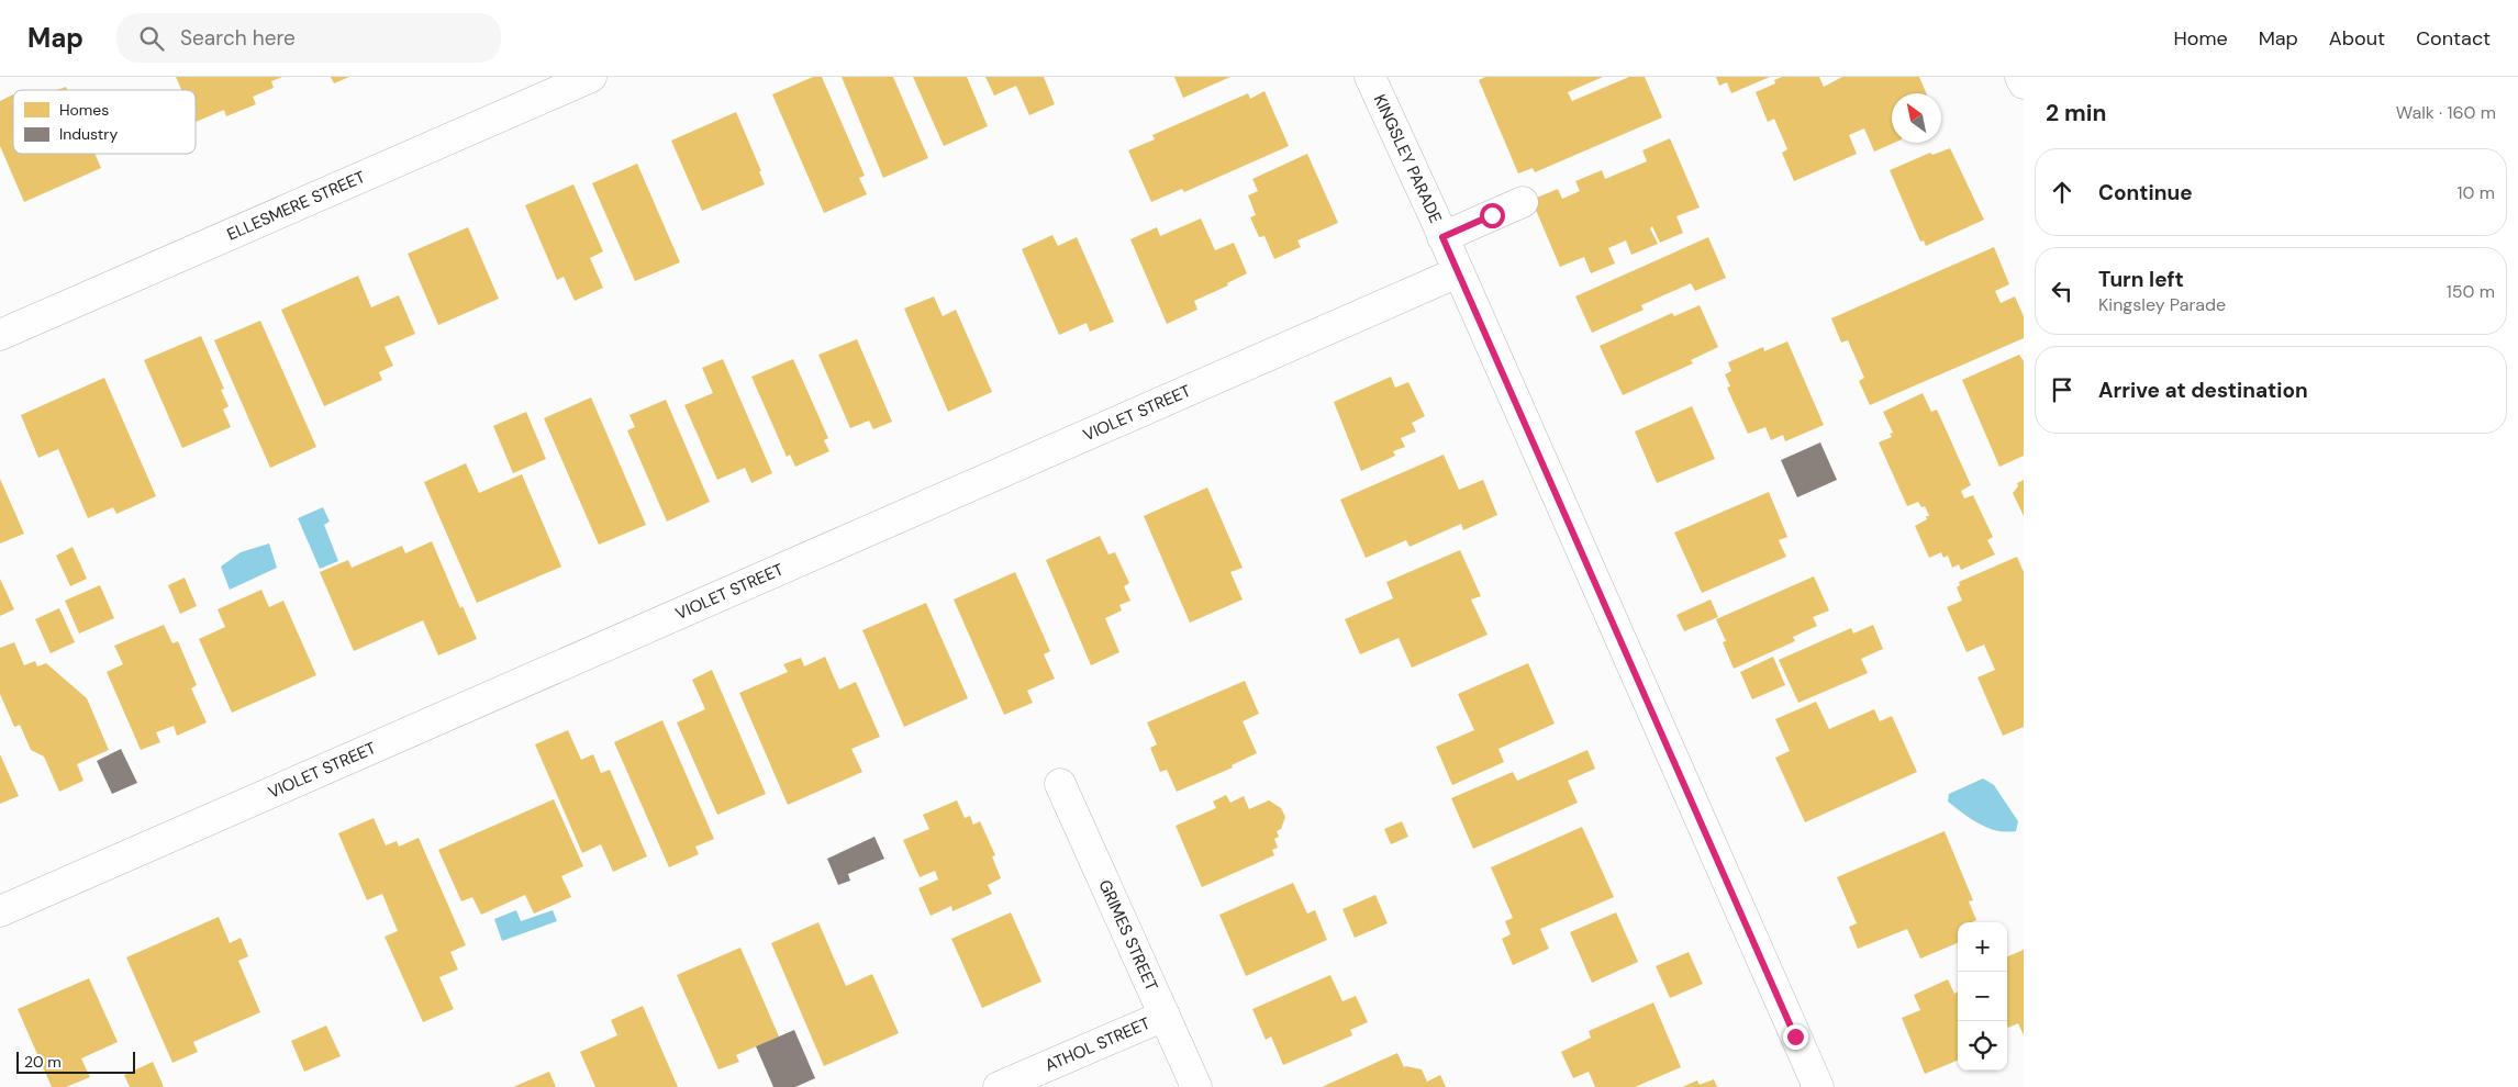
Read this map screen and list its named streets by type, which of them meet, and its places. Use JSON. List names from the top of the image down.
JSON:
{
  "streets": {
    "street": [
      "KINGSLEY PARADE",
      "ELLESMERE STREET",
      "VIOLET STREET",
      "GRIMES STREET",
      "ATHOL STREET"
    ]
  },
  "crossings": [
    ["KINGSLEY PARADE", "VIOLET STREET"],
    ["GRIMES STREET", "ATHOL STREET"]
  ],
  "legend": ["Homes", "Industry"],
  "scale_bar": "20 m",
  "north": "top left",
  "page": {
    "header": "Map",
    "search": "Search here",
    "nav": [
      "Home",
      "Map",
      "About",
      "Contact"
    ],
    "heading": ["2 min", "Walk · 160 m"],
    "list": [
      ["Continue", "10 m"],
      ["Turn left", "Kingsley Parade", "150 m"],
      "Arrive at destination"
    ],
    "map_buttons": ["+", "−"],
    "scale": "20 m"
  }
}
